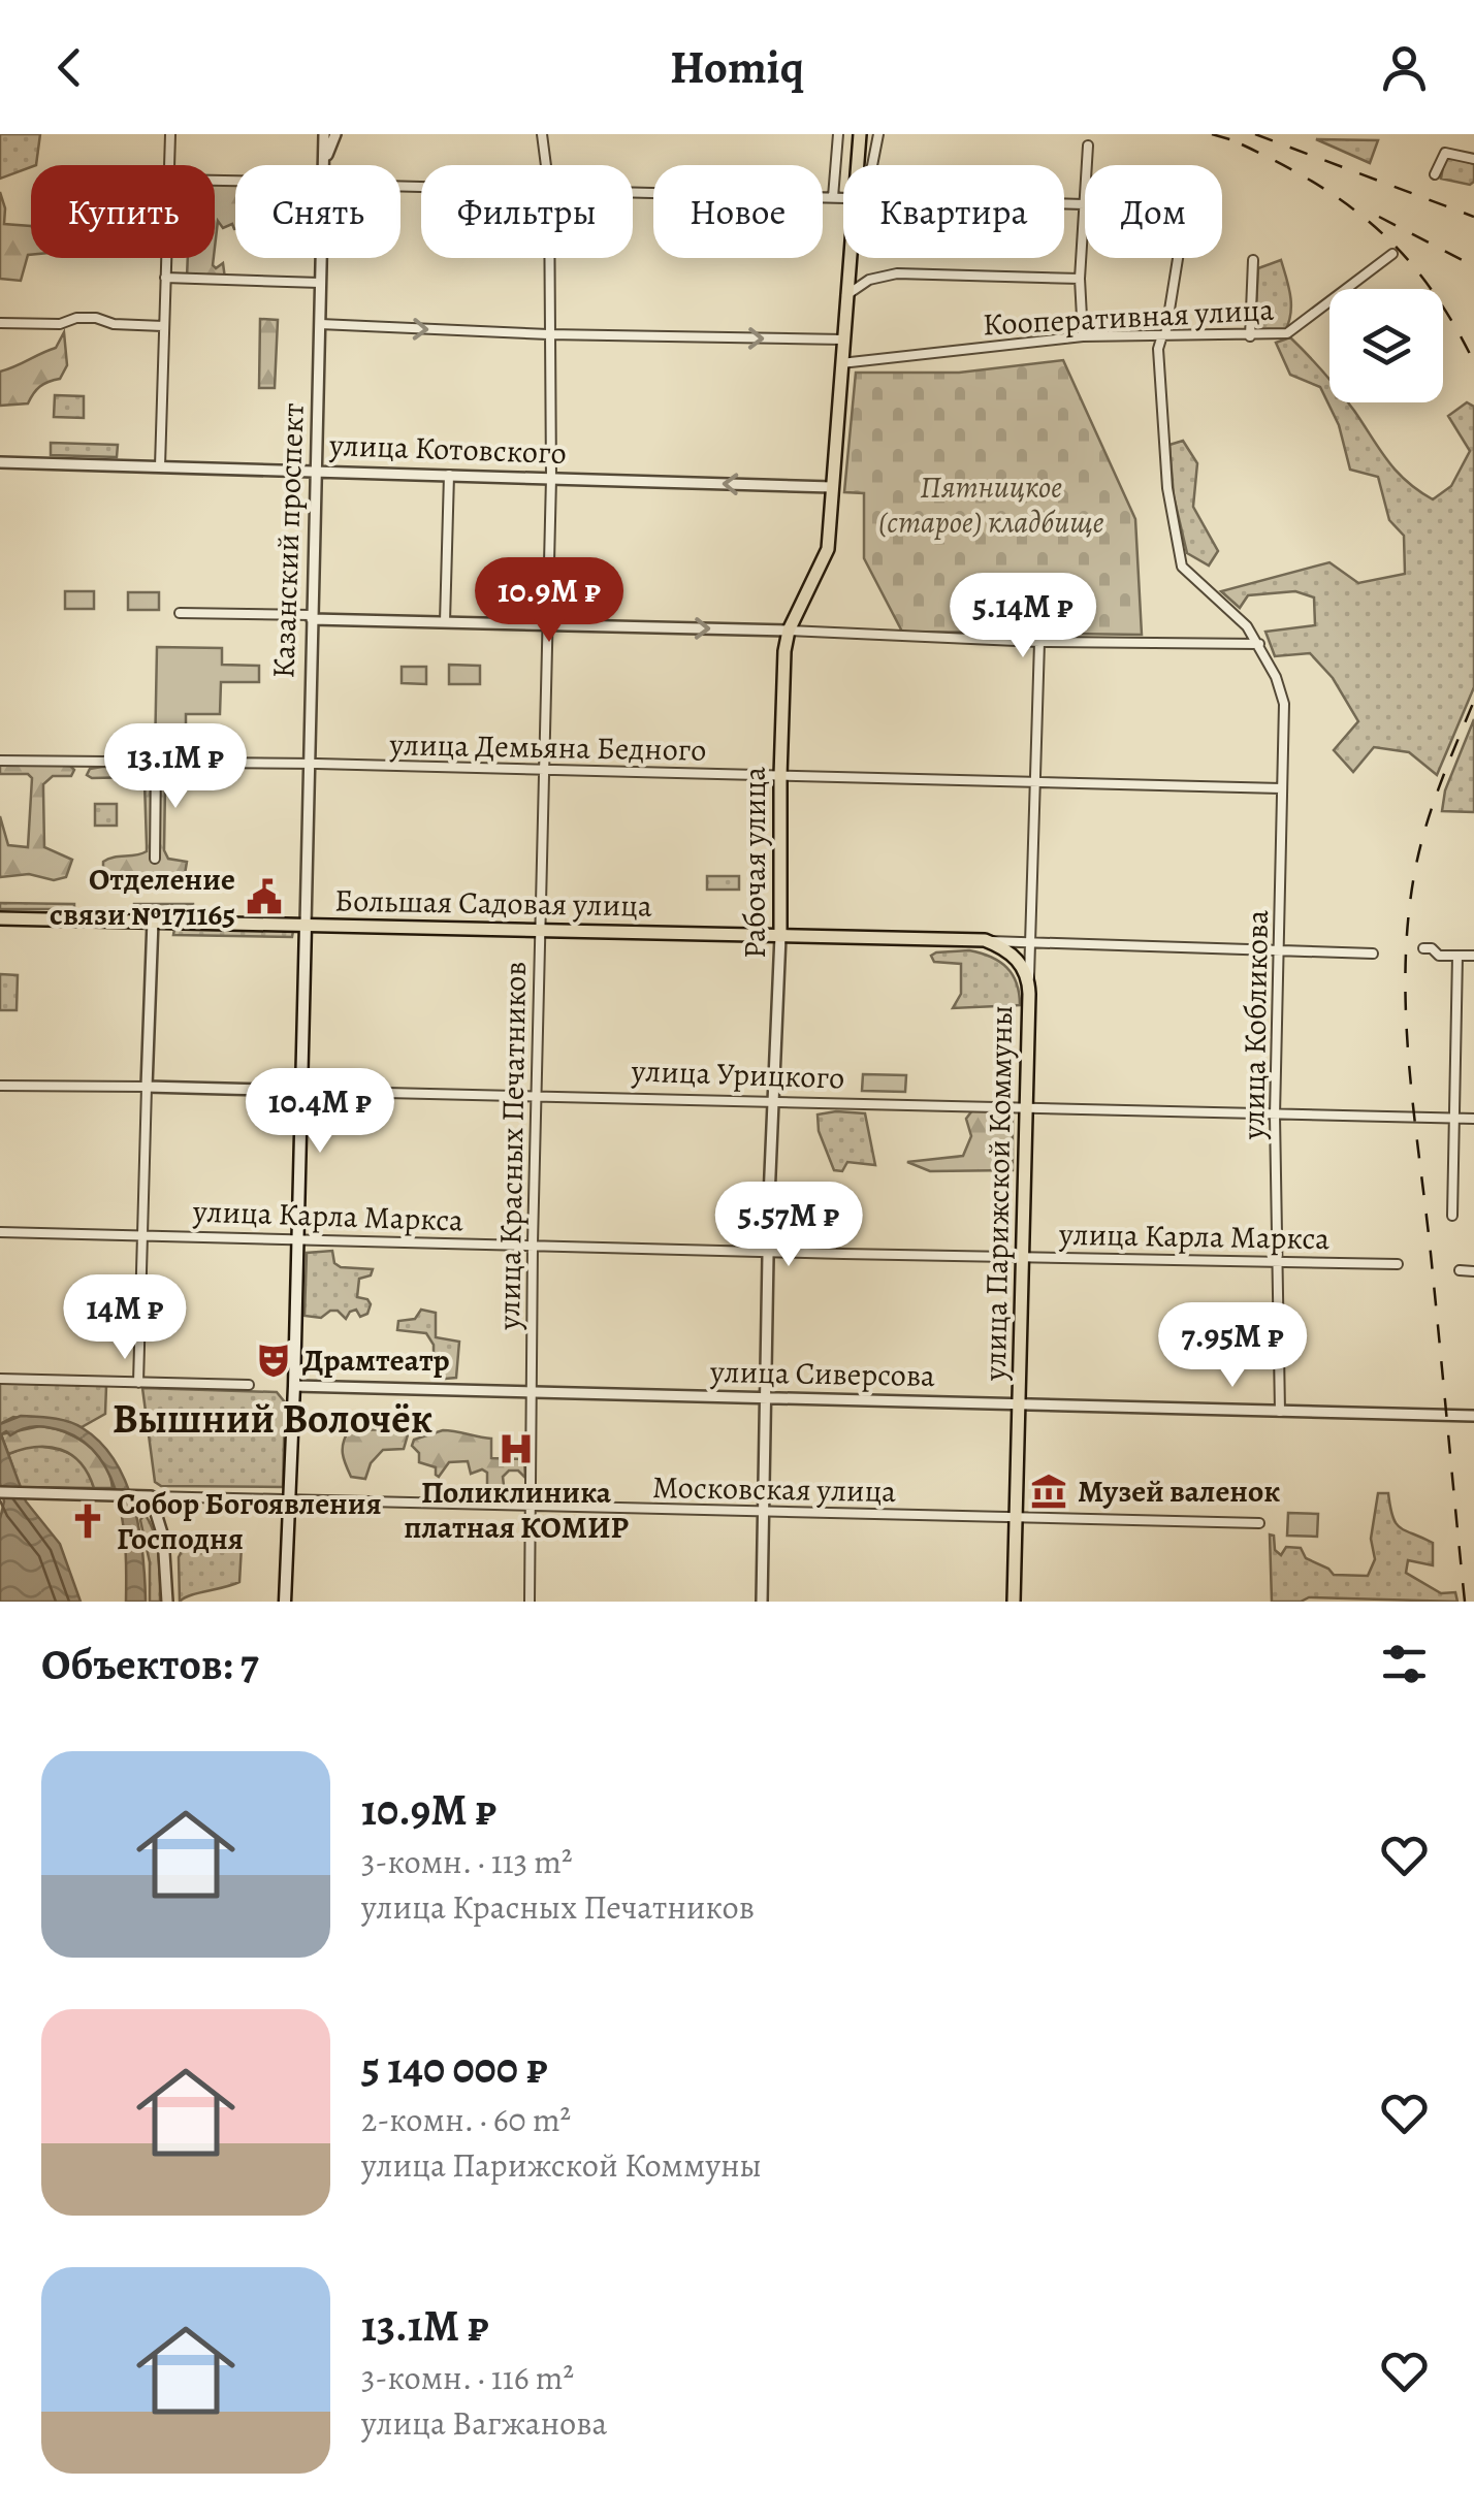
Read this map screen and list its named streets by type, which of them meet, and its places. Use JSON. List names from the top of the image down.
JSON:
{
  "streets": {
    "main road": [
      "Казанский проспект",
      "Рабочая улица",
      "Большая Садовая улица",
      "улица Парижской Коммуны"
    ],
    "street": [
      "Кооперативная улица",
      "улица Котовского",
      "улица Демьяна Бедного",
      "улица Кобликова",
      "улица Урицкого",
      "улица Красных Печатников",
      "улица Карла Маркса",
      "улица Сиверсова",
      "Московская улица"
    ]
  },
  "crossings": [
    ["Кооперативная улица", "Рабочая улица"],
    ["Кооперативная улица", "улица Кобликова"],
    ["улица Котовского", "Казанский проспект"],
    ["улица Котовского", "Рабочая улица"],
    ["улица Котовского", "улица Красных Печатников"],
    ["Казанский проспект", "улица Демьяна Бедного"],
    ["Казанский проспект", "Большая Садовая улица"],
    ["Казанский проспект", "улица Урицкого"],
    ["Казанский проспект", "улица Карла Маркса"],
    ["Казанский проспект", "улица Сиверсова"],
    ["Казанский проспект", "Московская улица"],
    ["улица Демьяна Бедного", "Рабочая улица"],
    ["улица Демьяна Бедного", "улица Кобликова"],
    ["улица Демьяна Бедного", "улица Красных Печатников"],
    ["улица Демьяна Бедного", "улица Парижской Коммуны"],
    ["Рабочая улица", "Большая Садовая улица"],
    ["Рабочая улица", "улица Урицкого"],
    ["Рабочая улица", "улица Карла Маркса"],
    ["Рабочая улица", "улица Сиверсова"],
    ["Рабочая улица", "Московская улица"],
    ["Большая Садовая улица", "улица Кобликова"],
    ["Большая Садовая улица", "улица Красных Печатников"],
    ["Большая Садовая улица", "улица Парижской Коммуны"],
    ["улица Кобликова", "улица Урицкого"],
    ["улица Кобликова", "улица Карла Маркса"],
    ["улица Кобликова", "улица Сиверсова"],
    ["улица Урицкого", "улица Красных Печатников"],
    ["улица Урицкого", "улица Парижской Коммуны"],
    ["улица Красных Печатников", "улица Карла Маркса"],
    ["улица Красных Печатников", "улица Сиверсова"],
    ["улица Красных Печатников", "Московская улица"],
    ["улица Парижской Коммуны", "улица Карла Маркса"],
    ["улица Парижской Коммуны", "улица Сиверсова"],
    ["улица Парижской Коммуны", "Московская улица"]
  ],
  "districts": ["Вышний Волочёк"],
  "parks": ["Пятницкое (старое) кладбище"],
  "places": {
    "public building": ["Отделение связи №171165"],
    "theatre": ["Драмтеатр"],
    "hospital": ["Поликлиника платная КОМИР"],
    "museum": ["Музей валенок"],
    "church": ["Собор Богоявления Господня"]
  },
  "page": {
    "header": "Homiq",
    "chip": [
      "Купить",
      "Снять",
      "Фильтры",
      "Новое",
      "Квартира",
      "Дом"
    ],
    "price": [
      "10.9M ₽",
      "5.14M ₽",
      "13.1M ₽",
      "10.4M ₽",
      "5.57M ₽",
      "14M ₽",
      "7.95M ₽"
    ],
    "heading": "Объектов: 7",
    "list": [
      {
        "name": "10.9M ₽",
        "note": "3-комн. · 113 m² · улица Красных Печатников"
      },
      {
        "name": "5 140 000 ₽",
        "note": "2-комн. · 60 m² · улица Парижской Коммуны"
      },
      {
        "name": "13.1M ₽",
        "note": "3-комн. · 116 m² · улица Вагжанова"
      }
    ]
  }
}
